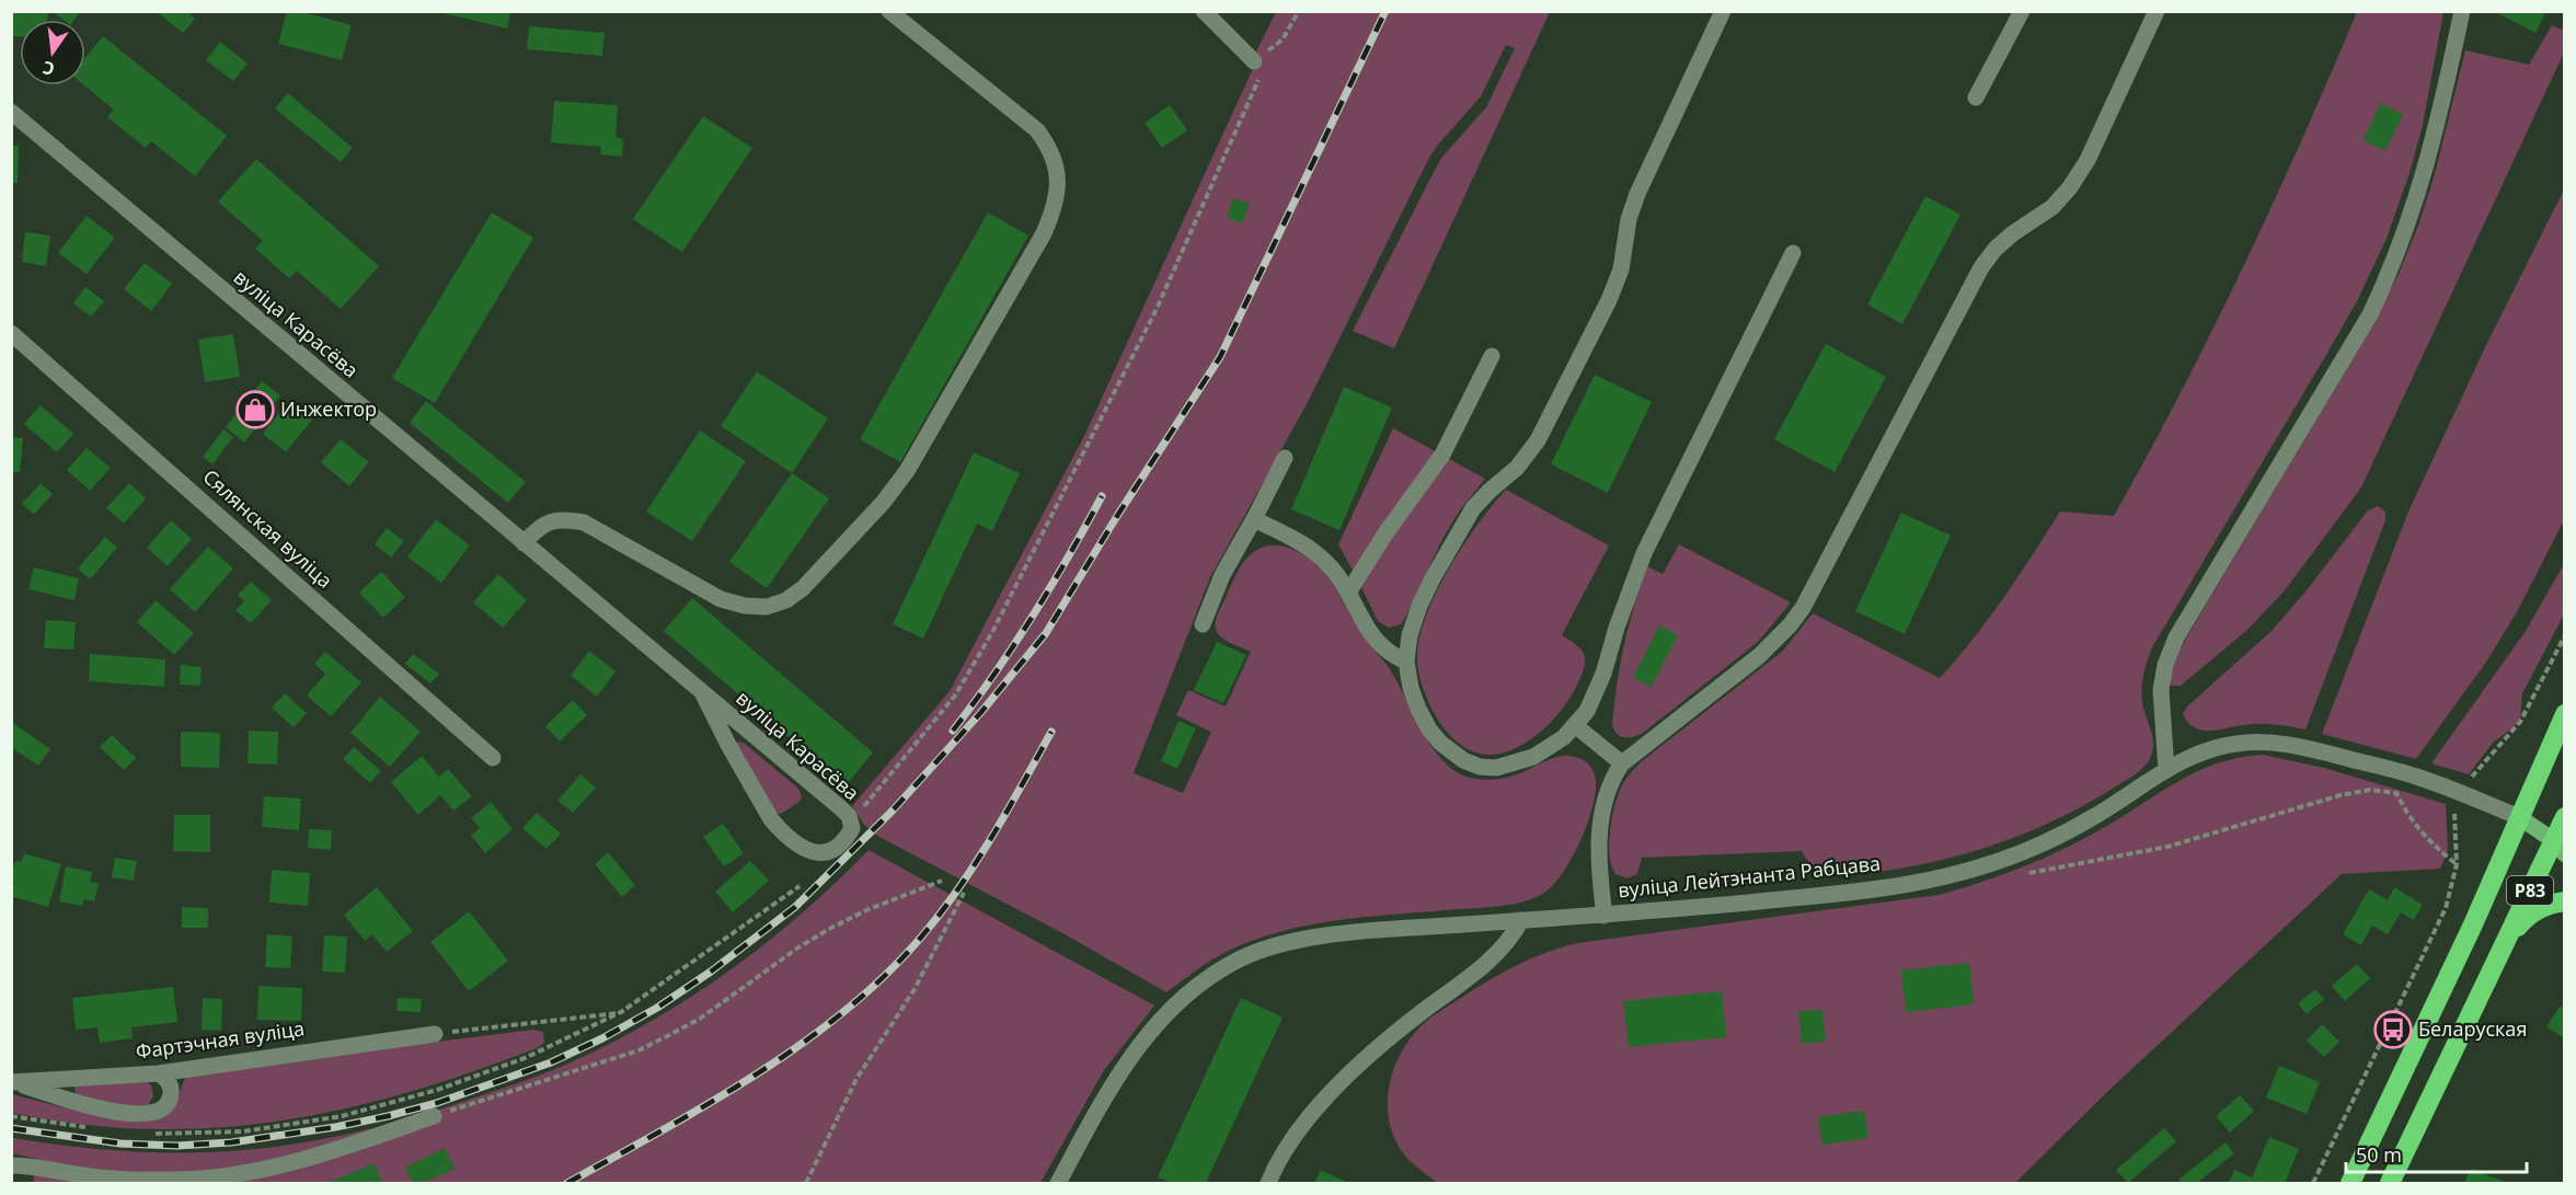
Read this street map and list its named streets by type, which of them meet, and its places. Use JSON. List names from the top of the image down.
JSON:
{
  "streets": {
    "highway": ["Р83"],
    "street": [
      "вуліца Карасёва",
      "Сялянская вуліца",
      "вуліца Лейтэнанта Рабцава",
      "Фартэчная вуліца"
    ]
  },
  "crossings": [
    ["вуліца Лейтэнанта Рабцава", "Р83"]
  ],
  "places": {
    "shop": ["Инжектор"],
    "bus stop": ["Беларуская"]
  },
  "scale_bar": "50 m",
  "north": "bottom"
}
